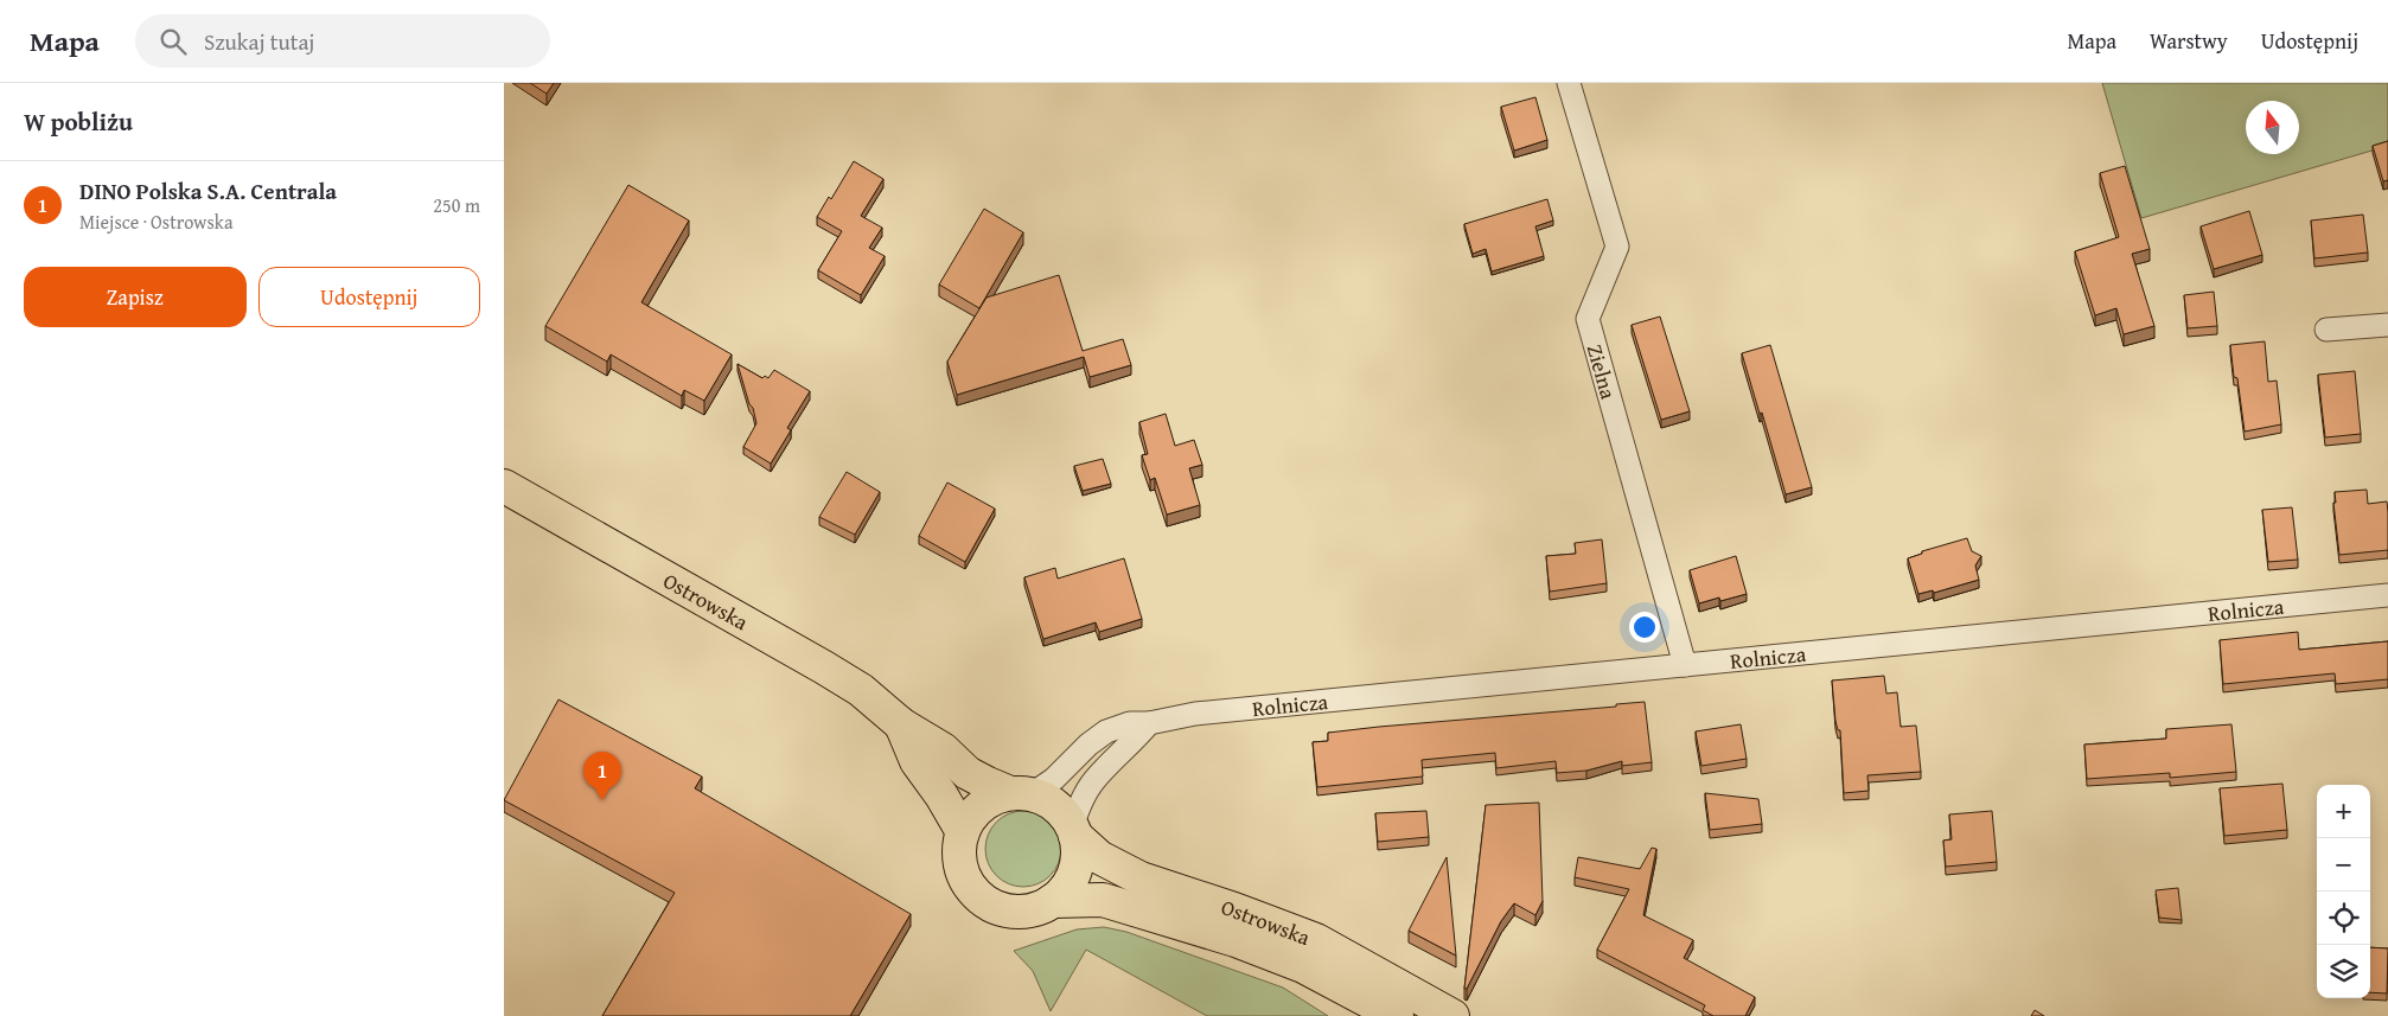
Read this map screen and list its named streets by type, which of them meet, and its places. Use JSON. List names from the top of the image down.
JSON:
{
  "streets": {
    "main road": ["Ostrowska"],
    "street": ["Zielna", "Rolnicza"]
  },
  "crossings": [
    ["Zielna", "Rolnicza"],
    ["Ostrowska", "Rolnicza"]
  ],
  "north": "top",
  "page": {
    "header": "Mapa",
    "search": "Szukaj tutaj",
    "nav": ["Mapa", "Warstwy", "Udostępnij"],
    "heading": "W pobliżu",
    "list": [
      {
        "mark": "1",
        "name": "DINO Polska S.A. Centrala",
        "note": "Miejsce · Ostrowska",
        "value": "250 m"
      }
    ],
    "buttons": ["Zapisz", "Udostępnij"],
    "pins": "1",
    "map_buttons": ["+", "−"]
  }
}
